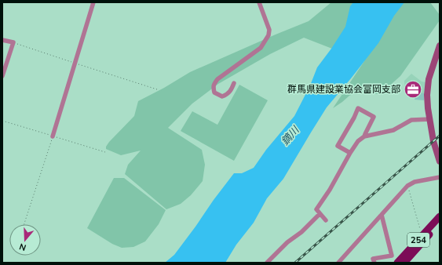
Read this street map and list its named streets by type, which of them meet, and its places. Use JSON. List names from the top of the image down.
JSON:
{
  "streets": {
    "highway": ["254"]
  },
  "water": ["鏑川"],
  "places": {
    "office": ["群馬県建設業協会富岡支部"]
  },
  "north": "bottom"
}
